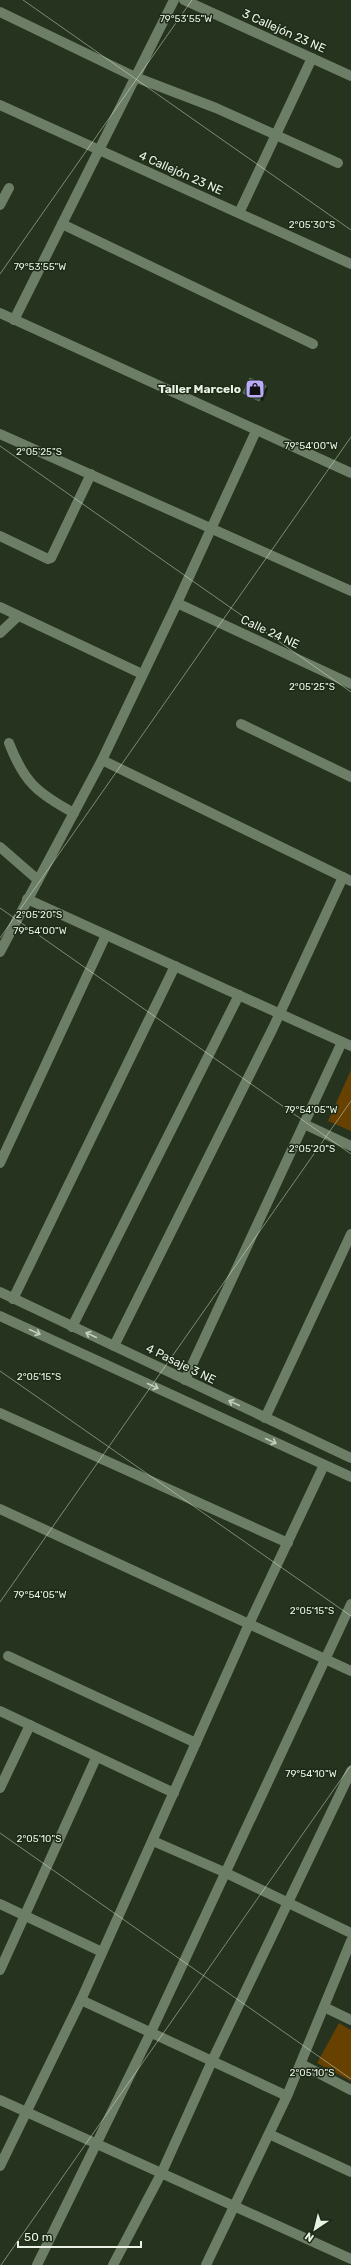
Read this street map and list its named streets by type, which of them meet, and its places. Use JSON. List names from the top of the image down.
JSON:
{
  "streets": {
    "street": [
      "3 Callejón 23 NE",
      "4 Callejón 23 NE",
      "Calle 24 NE",
      "4 Pasaje 3 NE"
    ]
  },
  "places": {
    "shop": ["Taller Marcelo"]
  },
  "scale_bar": "50 m",
  "north": "bottom left",
  "coordinates": [
    "79°53'55\"W",
    "2°05'30\"S",
    "79°54'00\"W",
    "2°05'25\"S",
    "2°05'20\"S",
    "79°54'05\"W",
    "2°05'15\"S",
    "79°54'10\"W",
    "2°05'10\"S"
  ]
}
